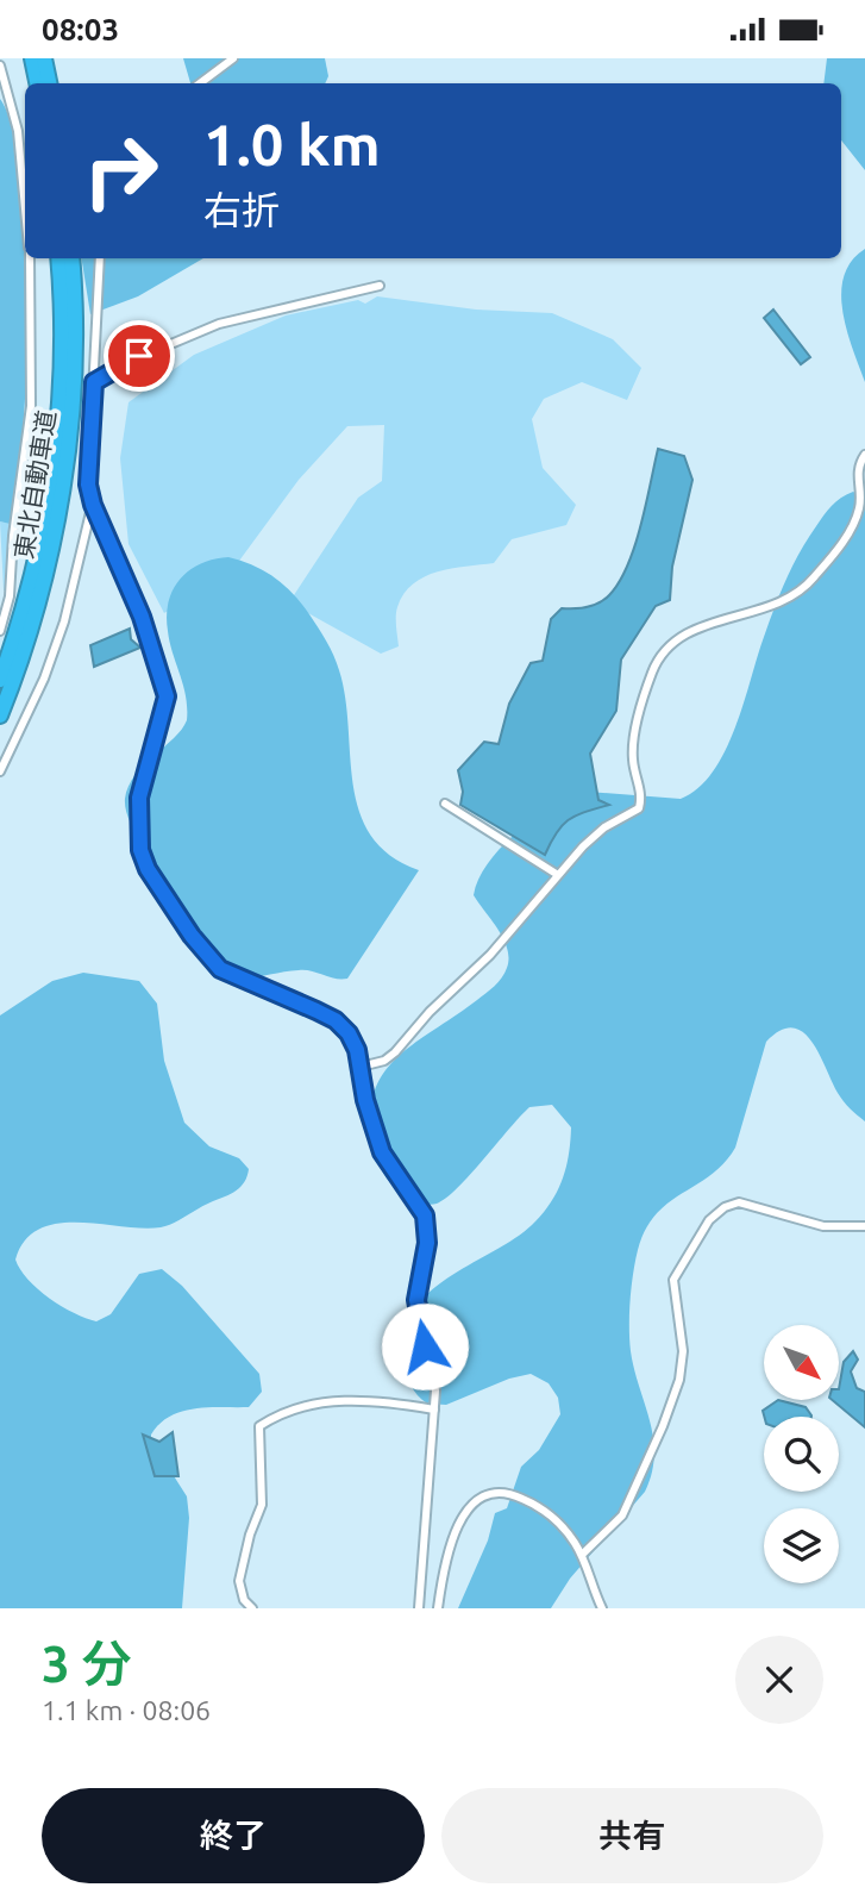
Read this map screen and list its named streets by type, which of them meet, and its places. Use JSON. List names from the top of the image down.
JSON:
{
  "streets": {
    "highway": ["東北自動車道"]
  },
  "north": "bottom right",
  "page": {
    "status": "08:03",
    "turn": ["1.0 km", "右折"],
    "heading": ["3 分", "1.1 km · 08:06"],
    "buttons": ["終了", "共有"]
  }
}
